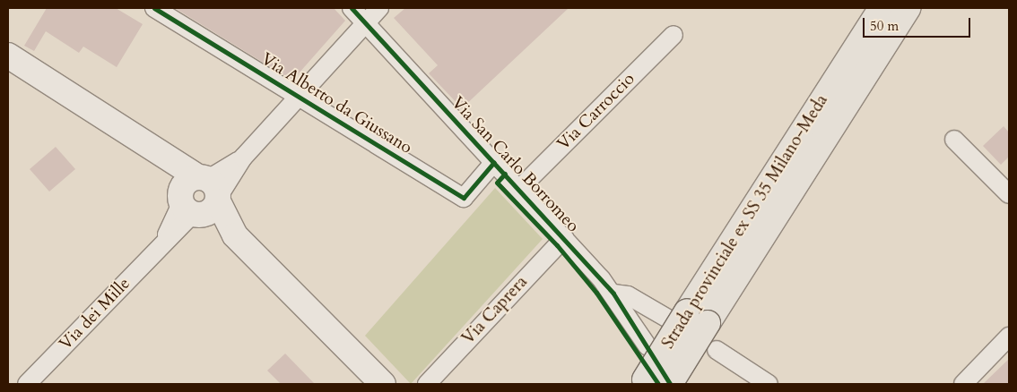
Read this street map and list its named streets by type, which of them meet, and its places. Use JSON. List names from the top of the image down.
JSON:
{
  "streets": {
    "highway": ["Strada provinciale ex SS 35 Milano-Meda"],
    "street": [
      "Via Alberto da Giussano",
      "Via Carroccio",
      "Via San Carlo Borromeo",
      "Via Caprera",
      "Via dei Mille"
    ]
  },
  "crossings": [
    ["Via Alberto da Giussano", "Via San Carlo Borromeo"],
    ["Via Carroccio", "Via San Carlo Borromeo"],
    ["Via San Carlo Borromeo", "Via Caprera"]
  ],
  "scale_bar": "50 m"
}
